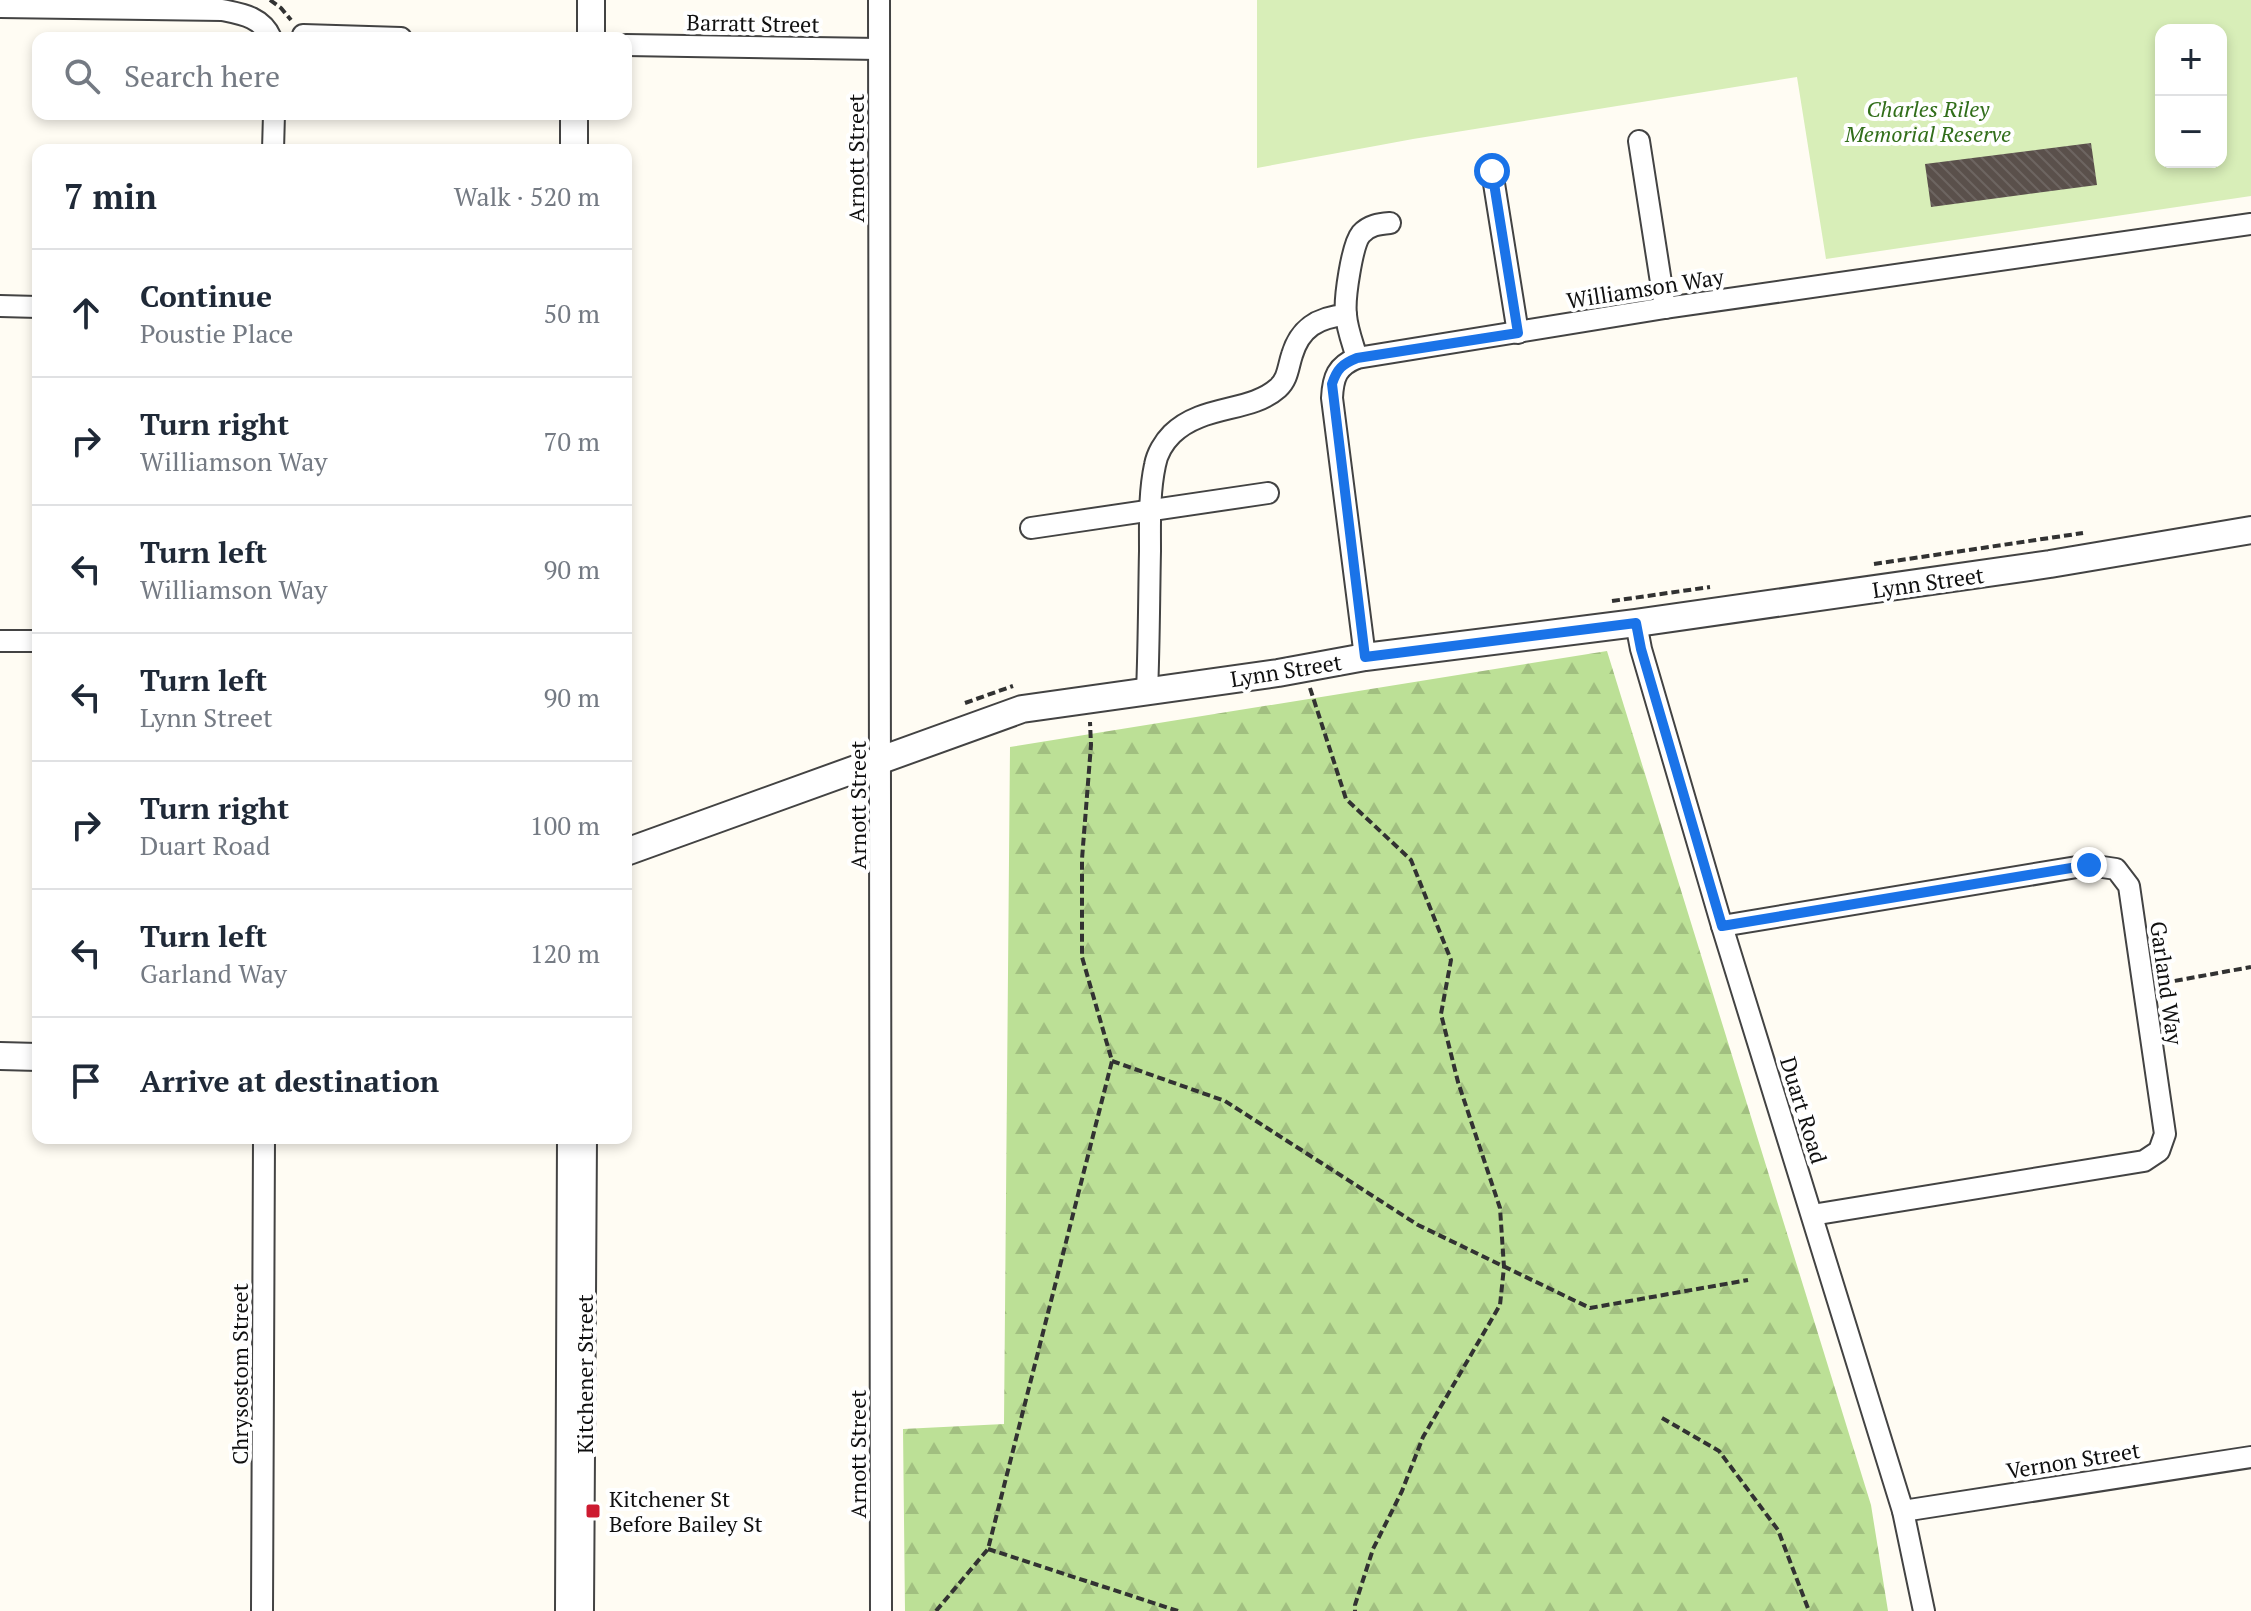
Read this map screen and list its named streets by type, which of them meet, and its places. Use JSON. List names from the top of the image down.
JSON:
{
  "streets": {
    "street": [
      "Barratt Street",
      "Arnott Street",
      "Williamson Way",
      "Lynn Street",
      "Garland Way",
      "Duart Road",
      "Chrysostom Street",
      "Kitchener Street",
      "Vernon Street"
    ]
  },
  "crossings": [
    ["Barratt Street", "Arnott Street"],
    ["Arnott Street", "Lynn Street"],
    ["Lynn Street", "Duart Road"],
    ["Garland Way", "Duart Road"],
    ["Duart Road", "Vernon Street"]
  ],
  "parks": ["Charles Riley Memorial Reserve"],
  "places": {
    "transit": ["Kitchener St Before Bailey St"]
  },
  "page": {
    "map_buttons": ["+", "−"],
    "search": "Search here",
    "heading": ["7 min", "Walk · 520 m"],
    "list": [
      ["Continue", "Poustie Place", "50 m"],
      ["Turn right", "Williamson Way", "70 m"],
      ["Turn left", "Williamson Way", "90 m"],
      ["Turn left", "Lynn Street", "90 m"],
      ["Turn right", "Duart Road", "100 m"],
      ["Turn left", "Garland Way", "120 m"],
      "Arrive at destination"
    ]
  }
}
